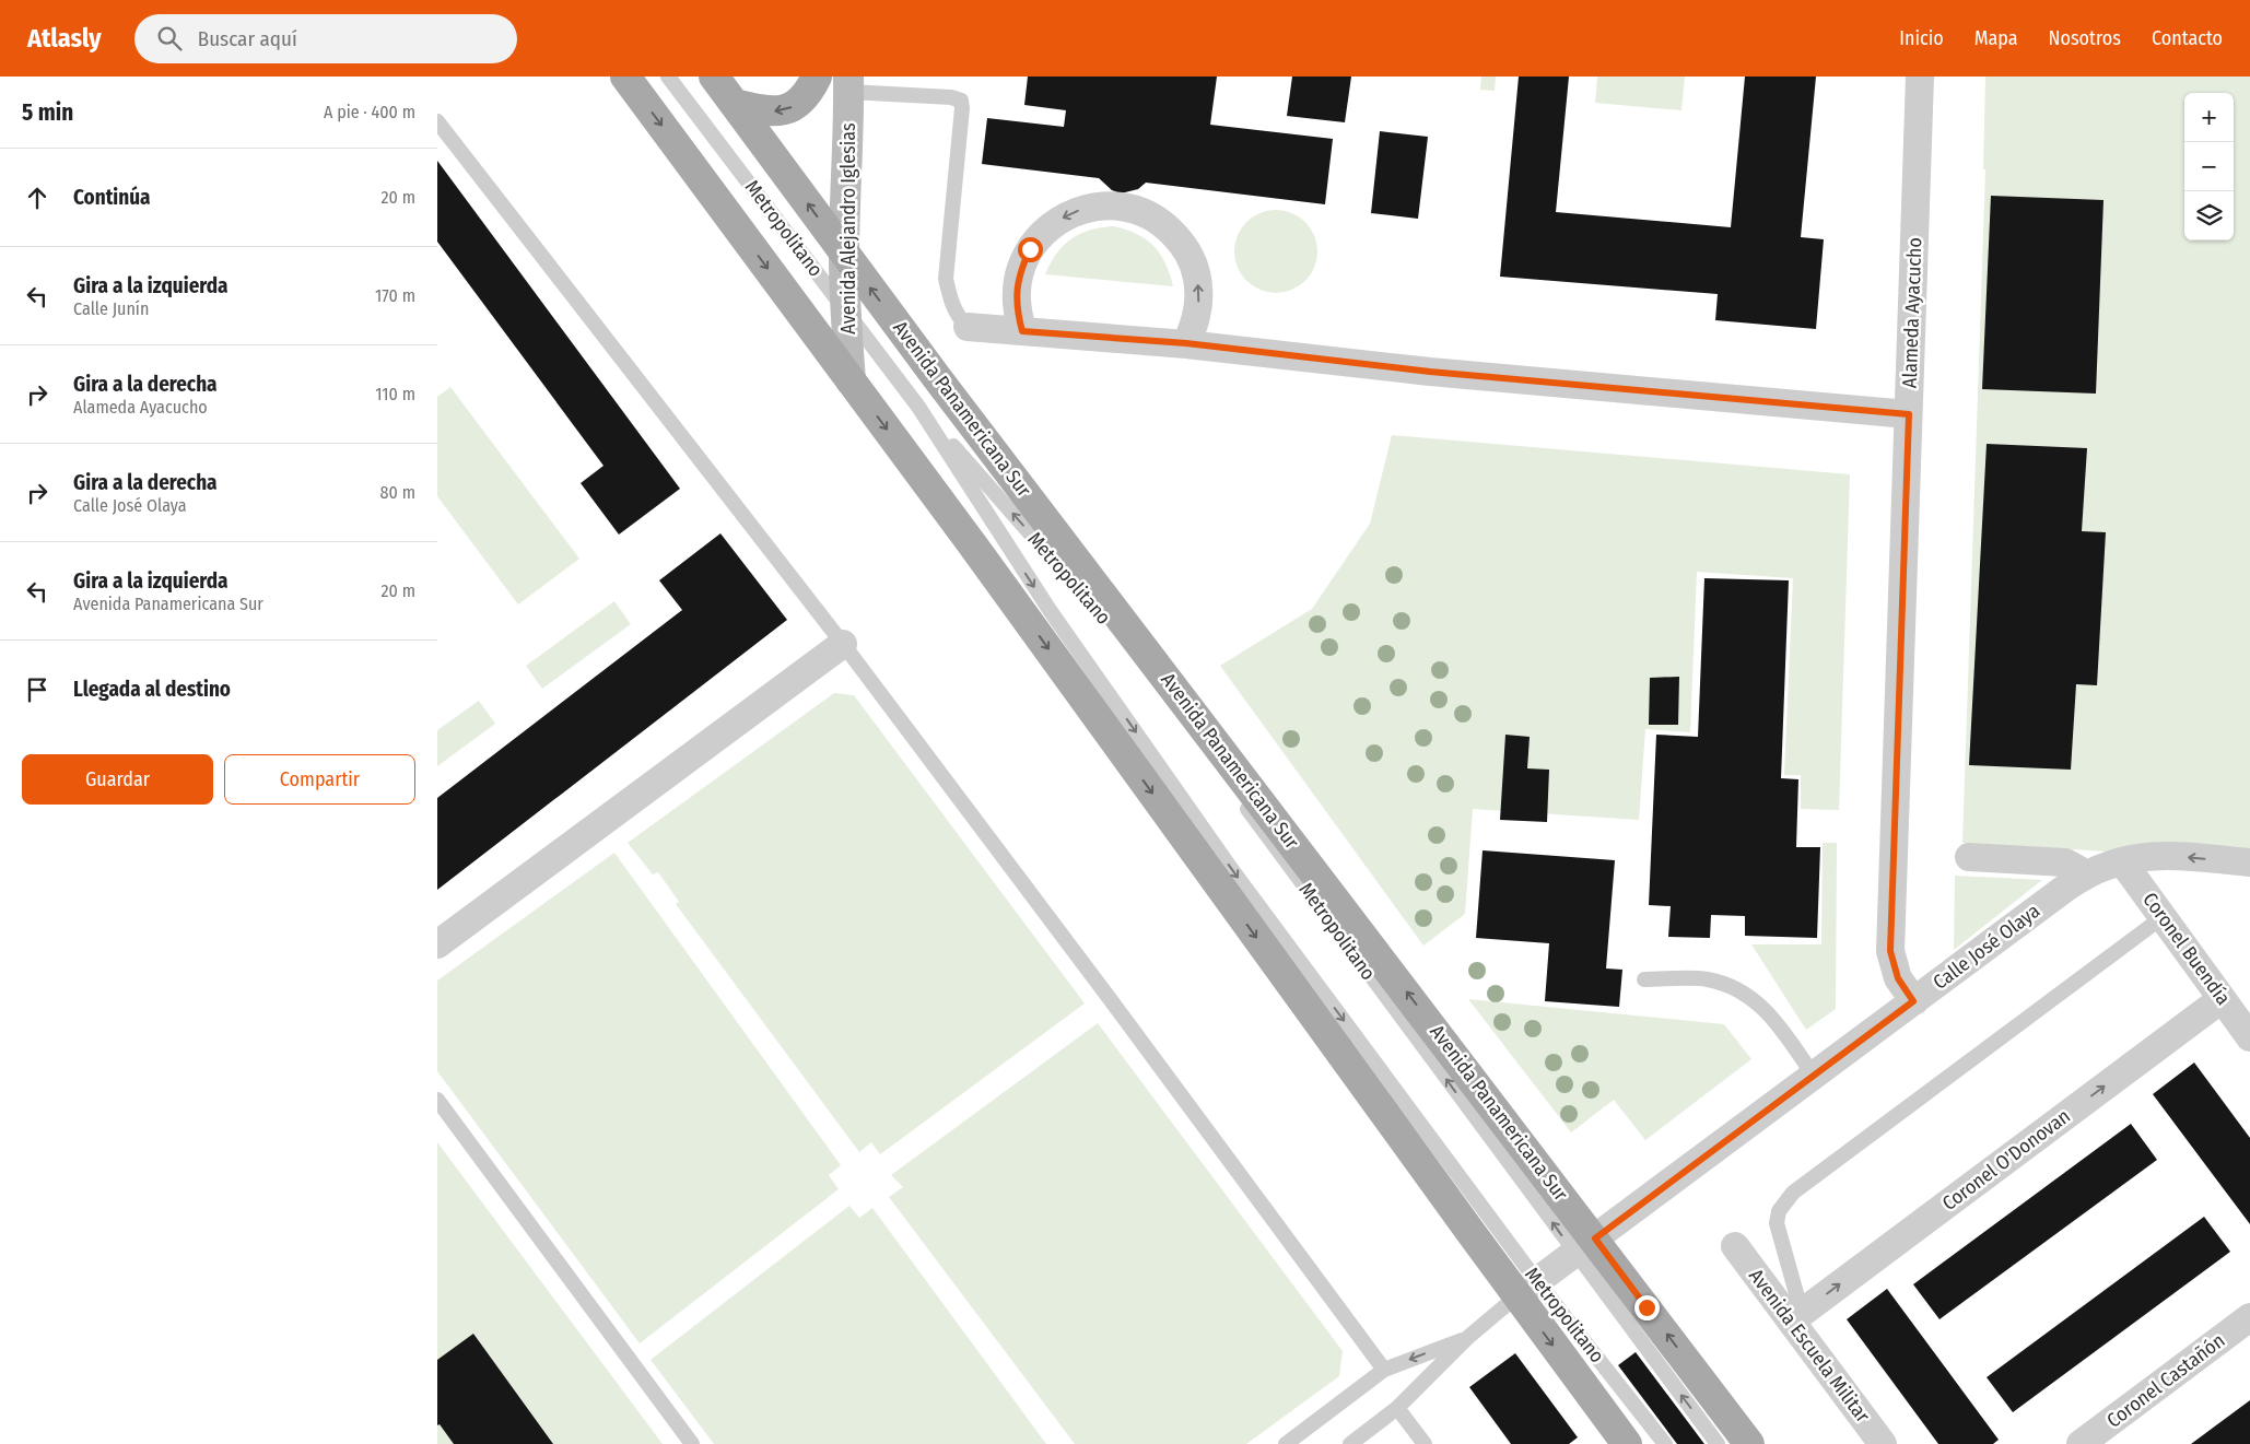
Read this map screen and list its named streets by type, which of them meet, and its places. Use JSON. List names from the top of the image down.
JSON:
{
  "streets": {
    "main road": ["Avenida Alejandro Iglesias", "Avenida Panamericana Sur"],
    "street": [
      "Alameda Ayacucho",
      "Calle José Olaya",
      "Coronel Buendía",
      "Coronel O'Donovan",
      "Avenida Escuela Militar",
      "Coronel Castañón"
    ],
    "lane": ["Metropolitano"]
  },
  "crossings": [
    ["Metropolitano", "Avenida Alejandro Iglesias"],
    ["Metropolitano", "Avenida Panamericana Sur"],
    ["Metropolitano", "Calle José Olaya"],
    ["Avenida Alejandro Iglesias", "Avenida Panamericana Sur"],
    ["Alameda Ayacucho", "Calle José Olaya"],
    ["Avenida Panamericana Sur", "Calle José Olaya"],
    ["Calle José Olaya", "Coronel Buendía"],
    ["Coronel Buendía", "Coronel O'Donovan"],
    ["Coronel O'Donovan", "Avenida Escuela Militar"]
  ],
  "one_way": ["Coronel O'Donovan"],
  "page": {
    "header": "Atlasly",
    "search": "Buscar aquí",
    "nav": [
      "Inicio",
      "Mapa",
      "Nosotros",
      "Contacto"
    ],
    "heading": ["5 min", "A pie · 400 m"],
    "map_buttons": ["+", "−"],
    "list": [
      ["Continúa", "20 m"],
      ["Gira a la izquierda", "Calle Junín", "170 m"],
      ["Gira a la derecha", "Alameda Ayacucho", "110 m"],
      ["Gira a la derecha", "Calle José Olaya", "80 m"],
      ["Gira a la izquierda", "Avenida Panamericana Sur", "20 m"],
      "Llegada al destino"
    ],
    "buttons": ["Guardar", "Compartir"]
  }
}
